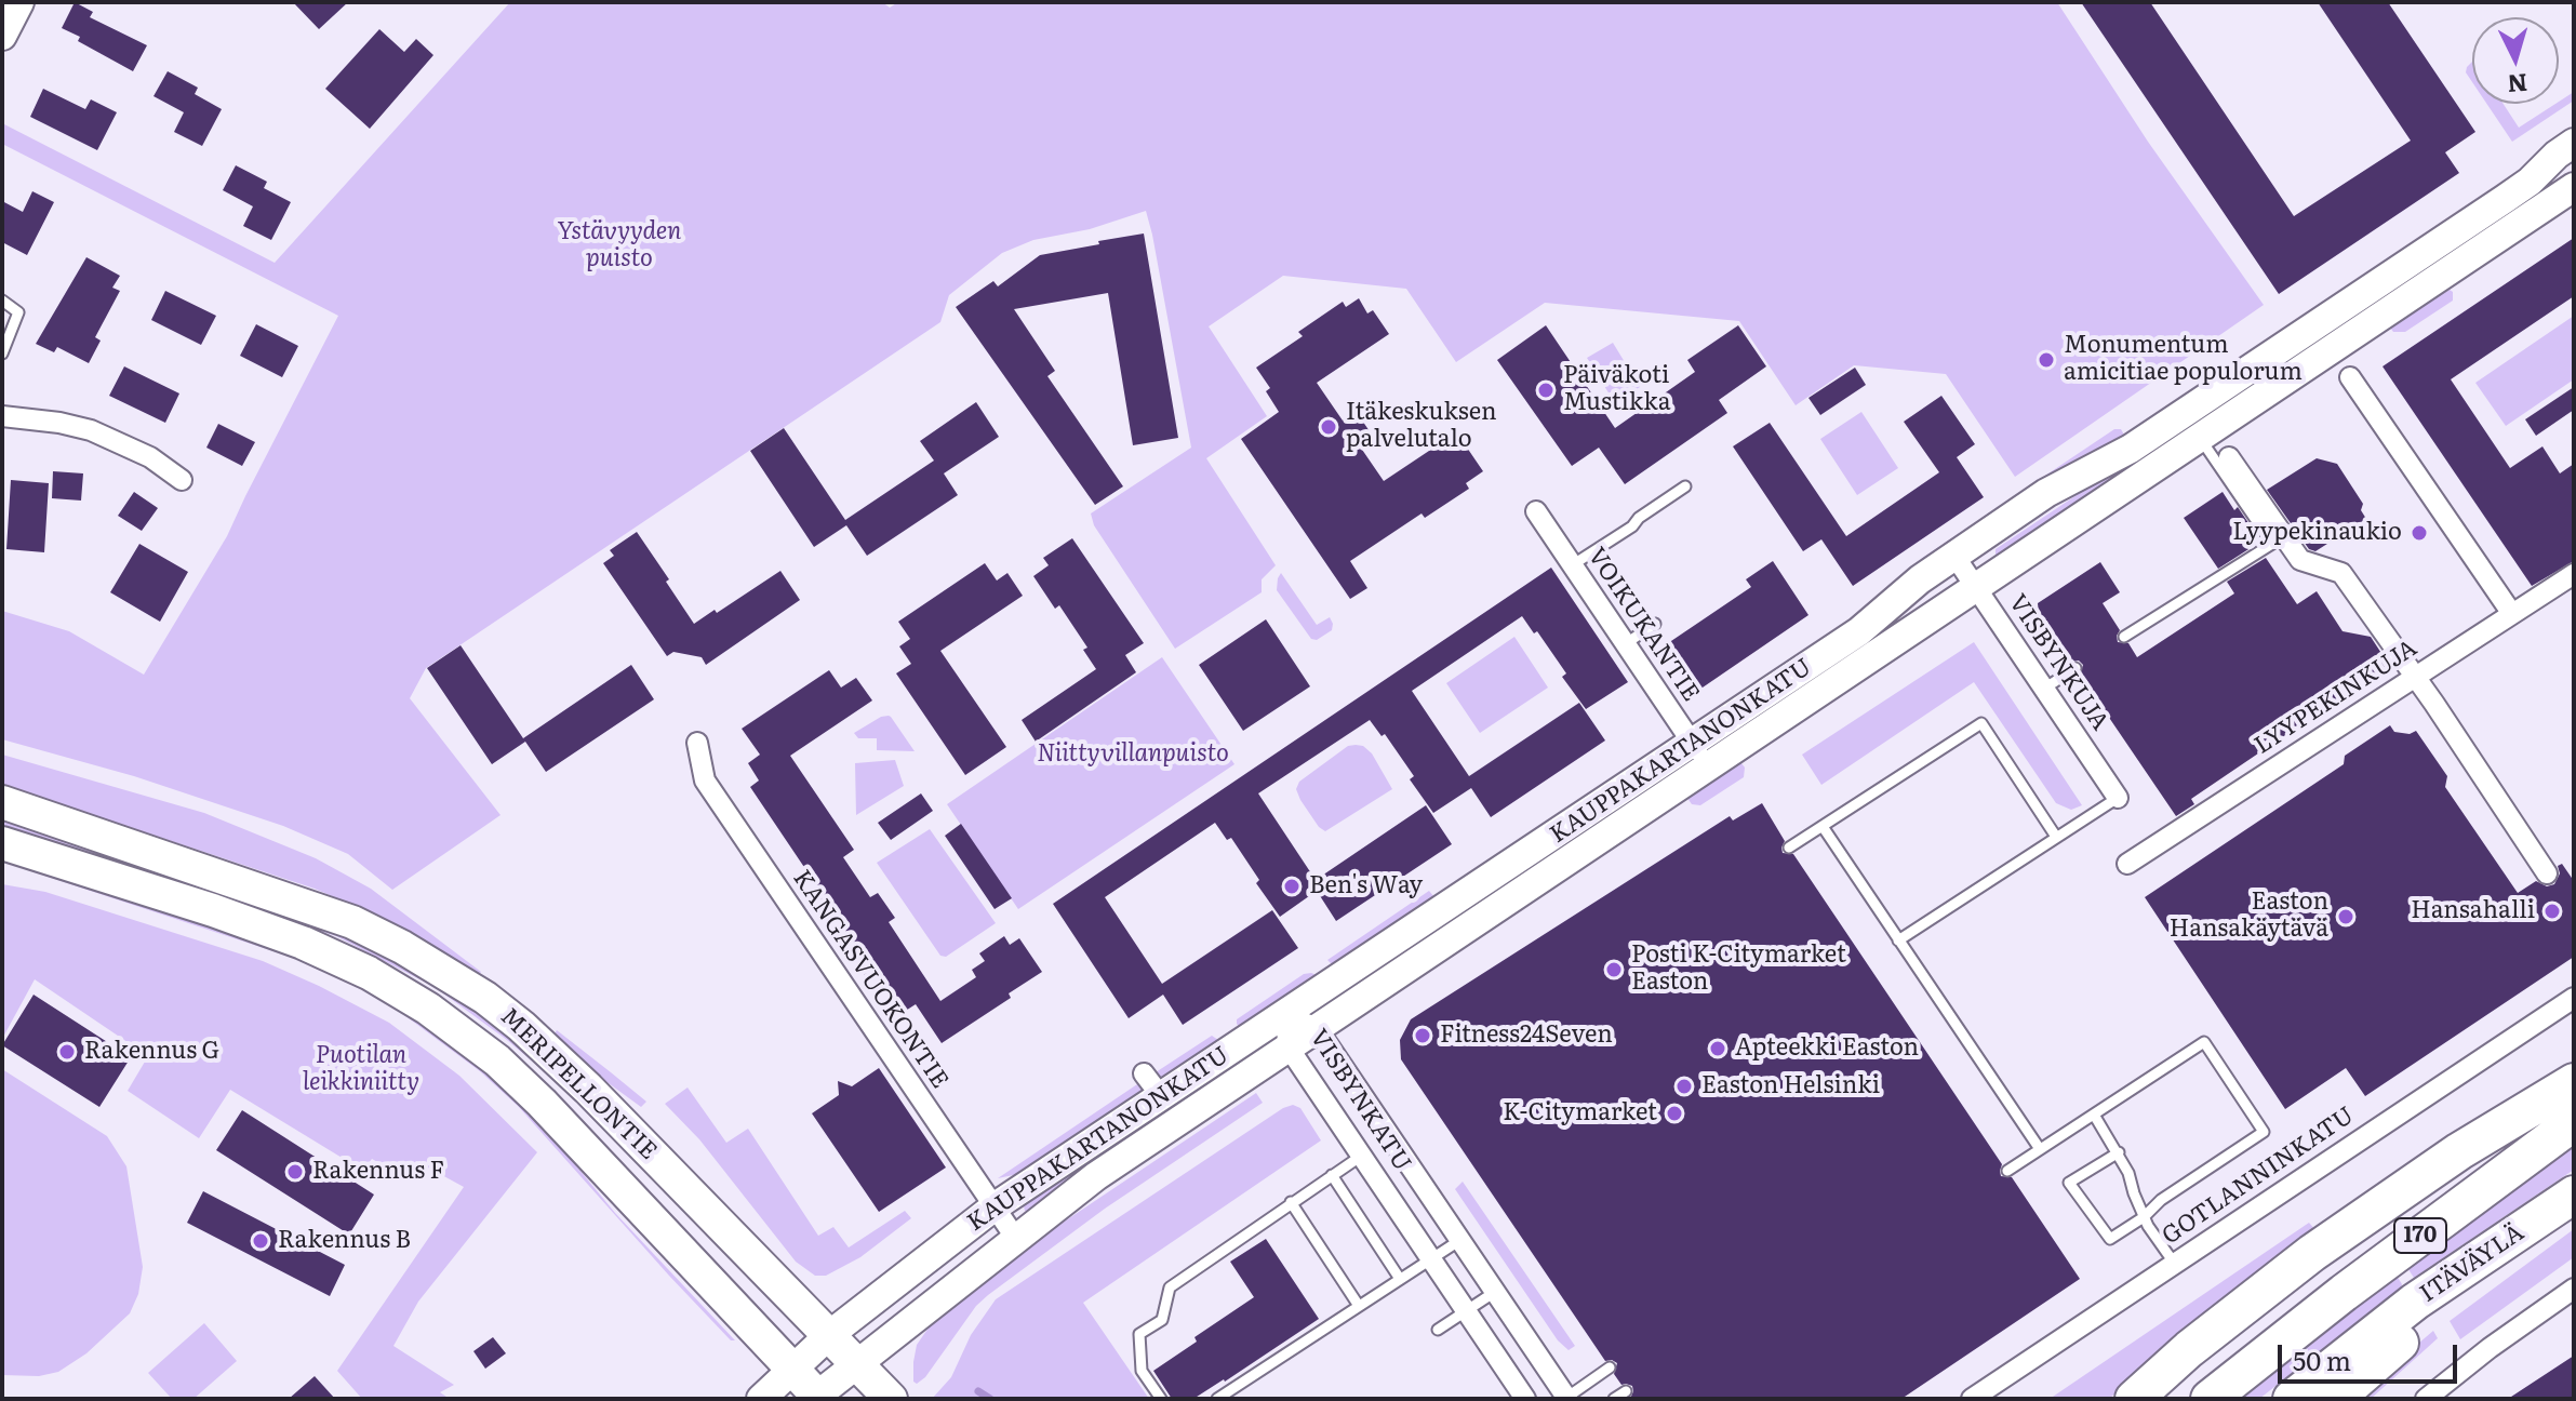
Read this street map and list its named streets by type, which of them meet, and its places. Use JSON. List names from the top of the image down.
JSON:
{
  "streets": {
    "highway": ["170", "ITÄVÄYLÄ"],
    "main road": ["KAUPPAKARTANONKATU", "MERIPELLONTIE"],
    "street": [
      "VOIKUKANTIE",
      "VISBYNKUJA",
      "LYYPEKINKUJA",
      "KANGASVUOKONTIE",
      "VISBYNKATU",
      "GOTLANNINKATU"
    ]
  },
  "crossings": [
    ["VOIKUKANTIE", "KAUPPAKARTANONKATU"],
    ["VISBYNKUJA", "KAUPPAKARTANONKATU"],
    ["KAUPPAKARTANONKATU", "KANGASVUOKONTIE"],
    ["KAUPPAKARTANONKATU", "MERIPELLONTIE"],
    ["KAUPPAKARTANONKATU", "VISBYNKATU"]
  ],
  "parks": ["Ystävyyden puisto", "Niittyvillanpuisto", "Puotilan leikkiniitty"],
  "places": [
    "Monumentum amicitiae populorum",
    "Päiväkoti Mustikka",
    "Itäkeskuksen palvelutalo",
    "Lyypekinaukio",
    "Ben's Way",
    "Hansahalli",
    "Easton Hansakäytävä",
    "Posti K-Citymarket Easton",
    "Fitness24Seven",
    "Apteekki Easton",
    "Rakennus G",
    "Easton Helsinki",
    "K-Citymarket",
    "Rakennus F",
    "Rakennus B"
  ],
  "scale_bar": "50 m",
  "north": "bottom"
}
